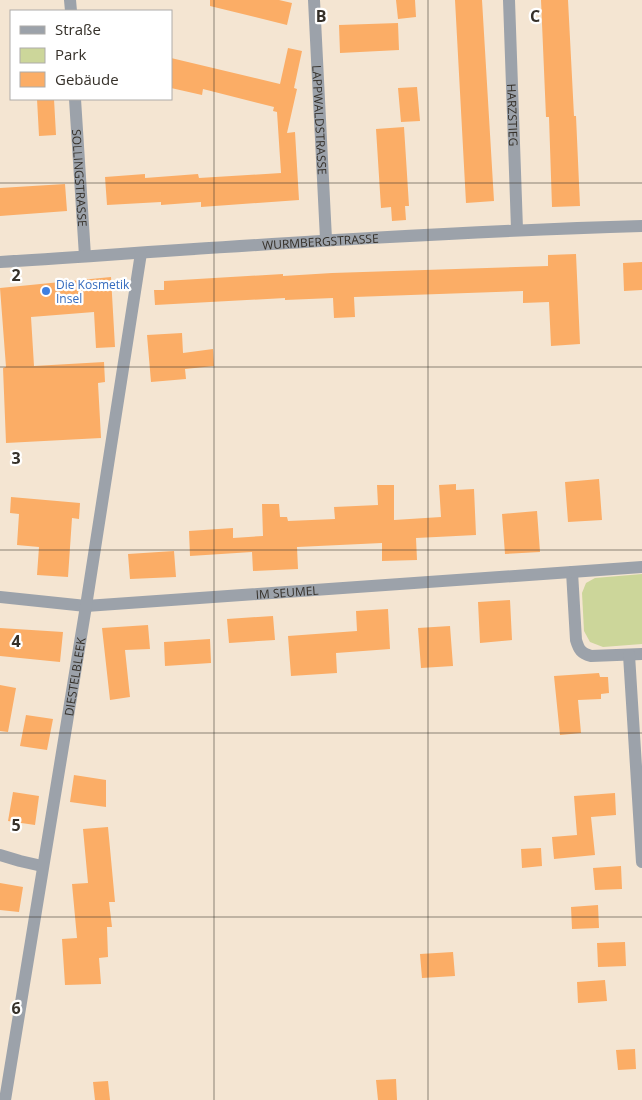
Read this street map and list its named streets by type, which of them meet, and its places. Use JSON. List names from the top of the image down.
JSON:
{
  "streets": {
    "street": [
      "HARZSTIEG",
      "LAPPWALDSTRASSE",
      "SOLLINGSTRASSE",
      "WURMBERGSTRASSE",
      "IM SEUMEL",
      "DIESTELBLEEK"
    ]
  },
  "crossings": [
    ["HARZSTIEG", "WURMBERGSTRASSE"],
    ["LAPPWALDSTRASSE", "WURMBERGSTRASSE"],
    ["SOLLINGSTRASSE", "WURMBERGSTRASSE"],
    ["WURMBERGSTRASSE", "DIESTELBLEEK"],
    ["IM SEUMEL", "DIESTELBLEEK"]
  ],
  "places": ["Die Kosmetik Insel"],
  "legend": ["Straße", "Park", "Gebäude"],
  "grid": {
    "columns": ["B", "C"],
    "rows": [
      "2",
      "3",
      "4",
      "5",
      "6"
    ]
  }
}
